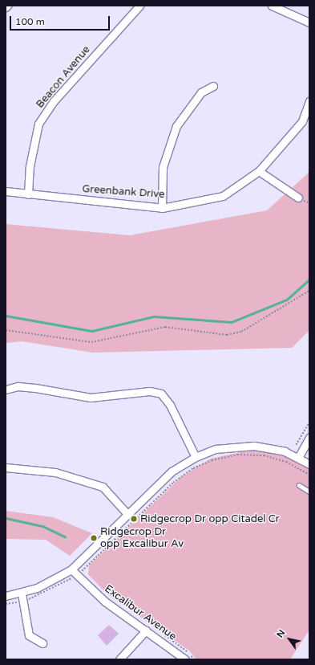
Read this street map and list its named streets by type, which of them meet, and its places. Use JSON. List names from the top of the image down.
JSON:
{
  "streets": {
    "street": ["Beacon Avenue", "Greenbank Drive", "Excalibur Avenue"]
  },
  "crossings": [
    ["Beacon Avenue", "Greenbank Drive"]
  ],
  "places": ["Ridgecrop Dr opp Citadel Cr", "Ridgecrop Dr opp Excalibur Av"],
  "scale_bar": "100 m",
  "north": "top left"
}
